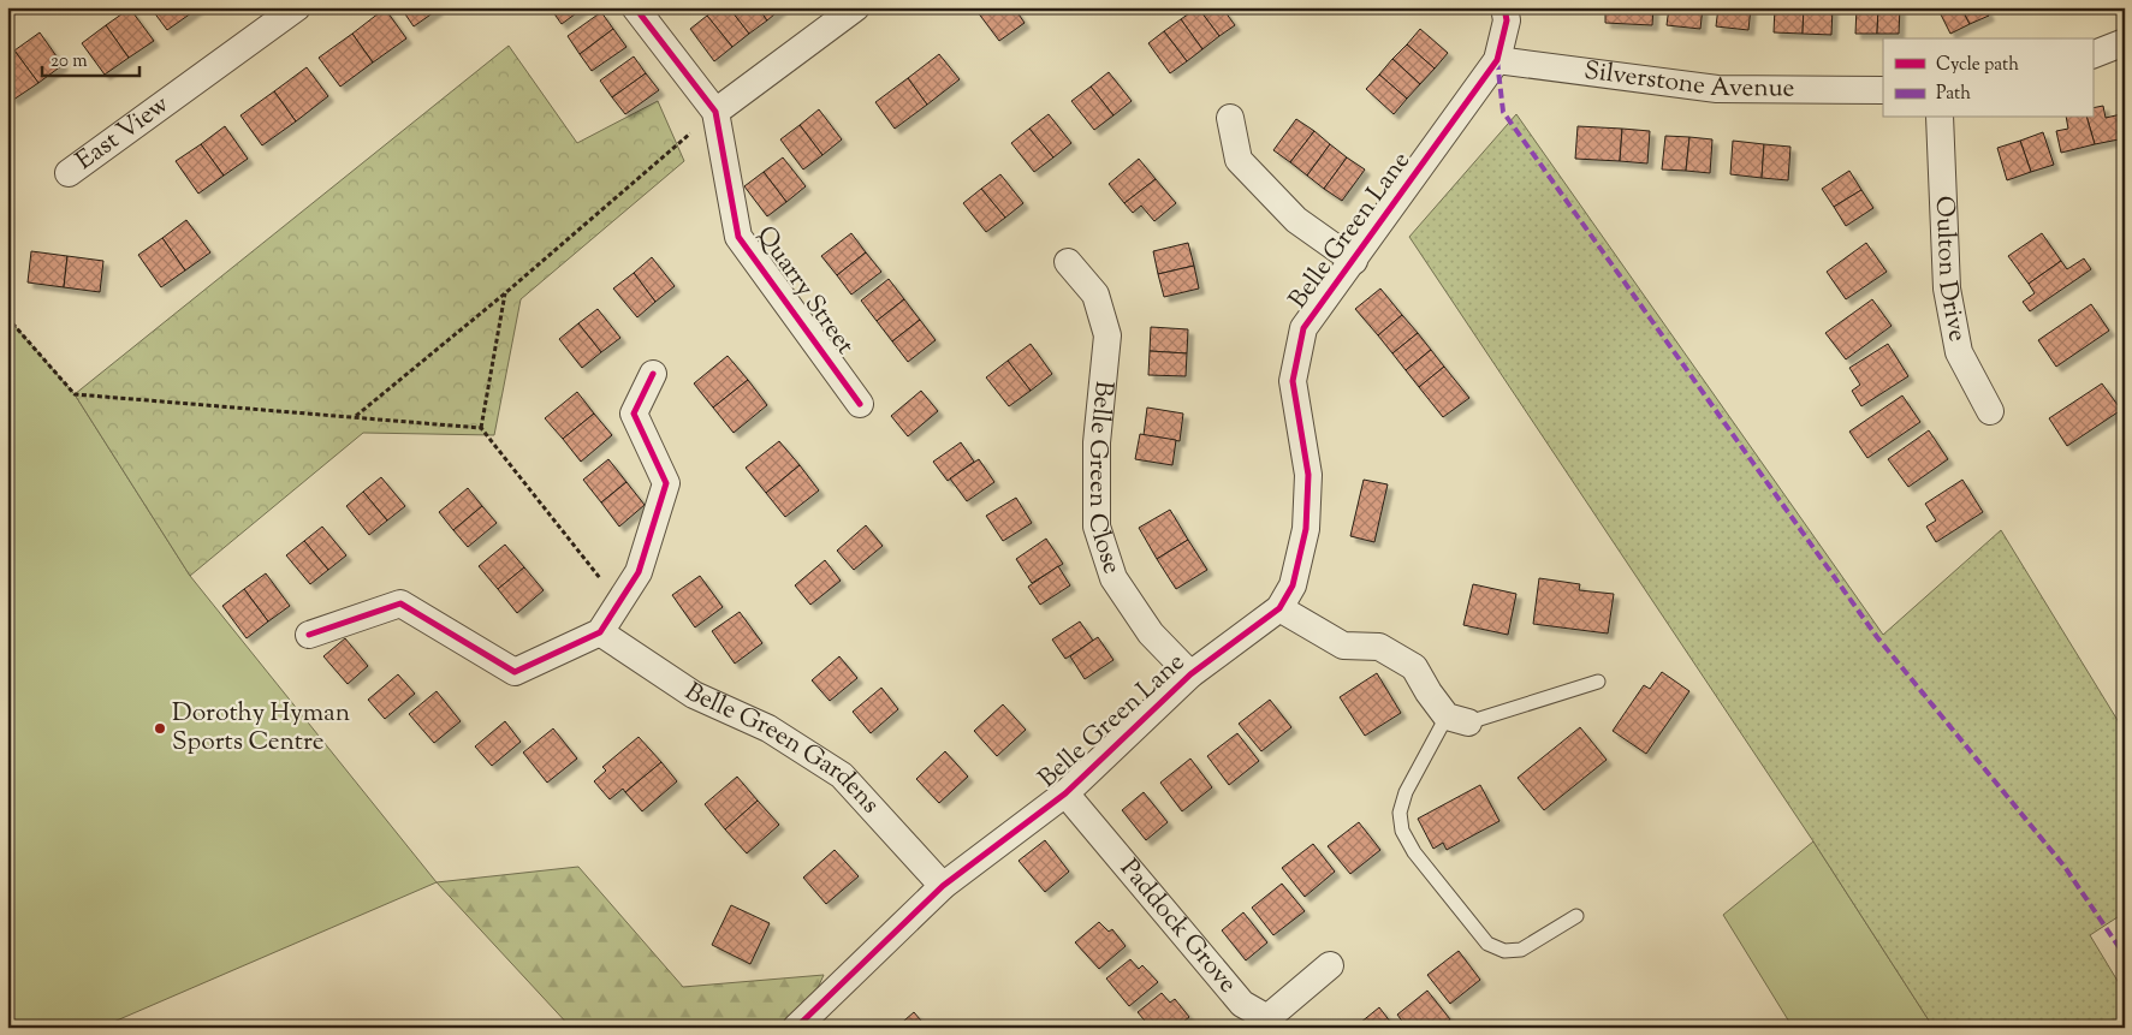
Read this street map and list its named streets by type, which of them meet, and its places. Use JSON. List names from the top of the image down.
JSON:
{
  "streets": {
    "street": [
      "Silverstone Avenue",
      "East View",
      "Belle Green Lane",
      "Oulton Drive",
      "Quarry Street",
      "Belle Green Close",
      "Belle Green Gardens",
      "Paddock Grove"
    ]
  },
  "crossings": [
    ["Silverstone Avenue", "Belle Green Lane"],
    ["Belle Green Lane", "Belle Green Close"],
    ["Belle Green Lane", "Belle Green Gardens"],
    ["Belle Green Lane", "Paddock Grove"]
  ],
  "places": ["Dorothy Hyman Sports Centre"],
  "legend": ["Cycle path", "Path"],
  "scale_bar": "20 m"
}
